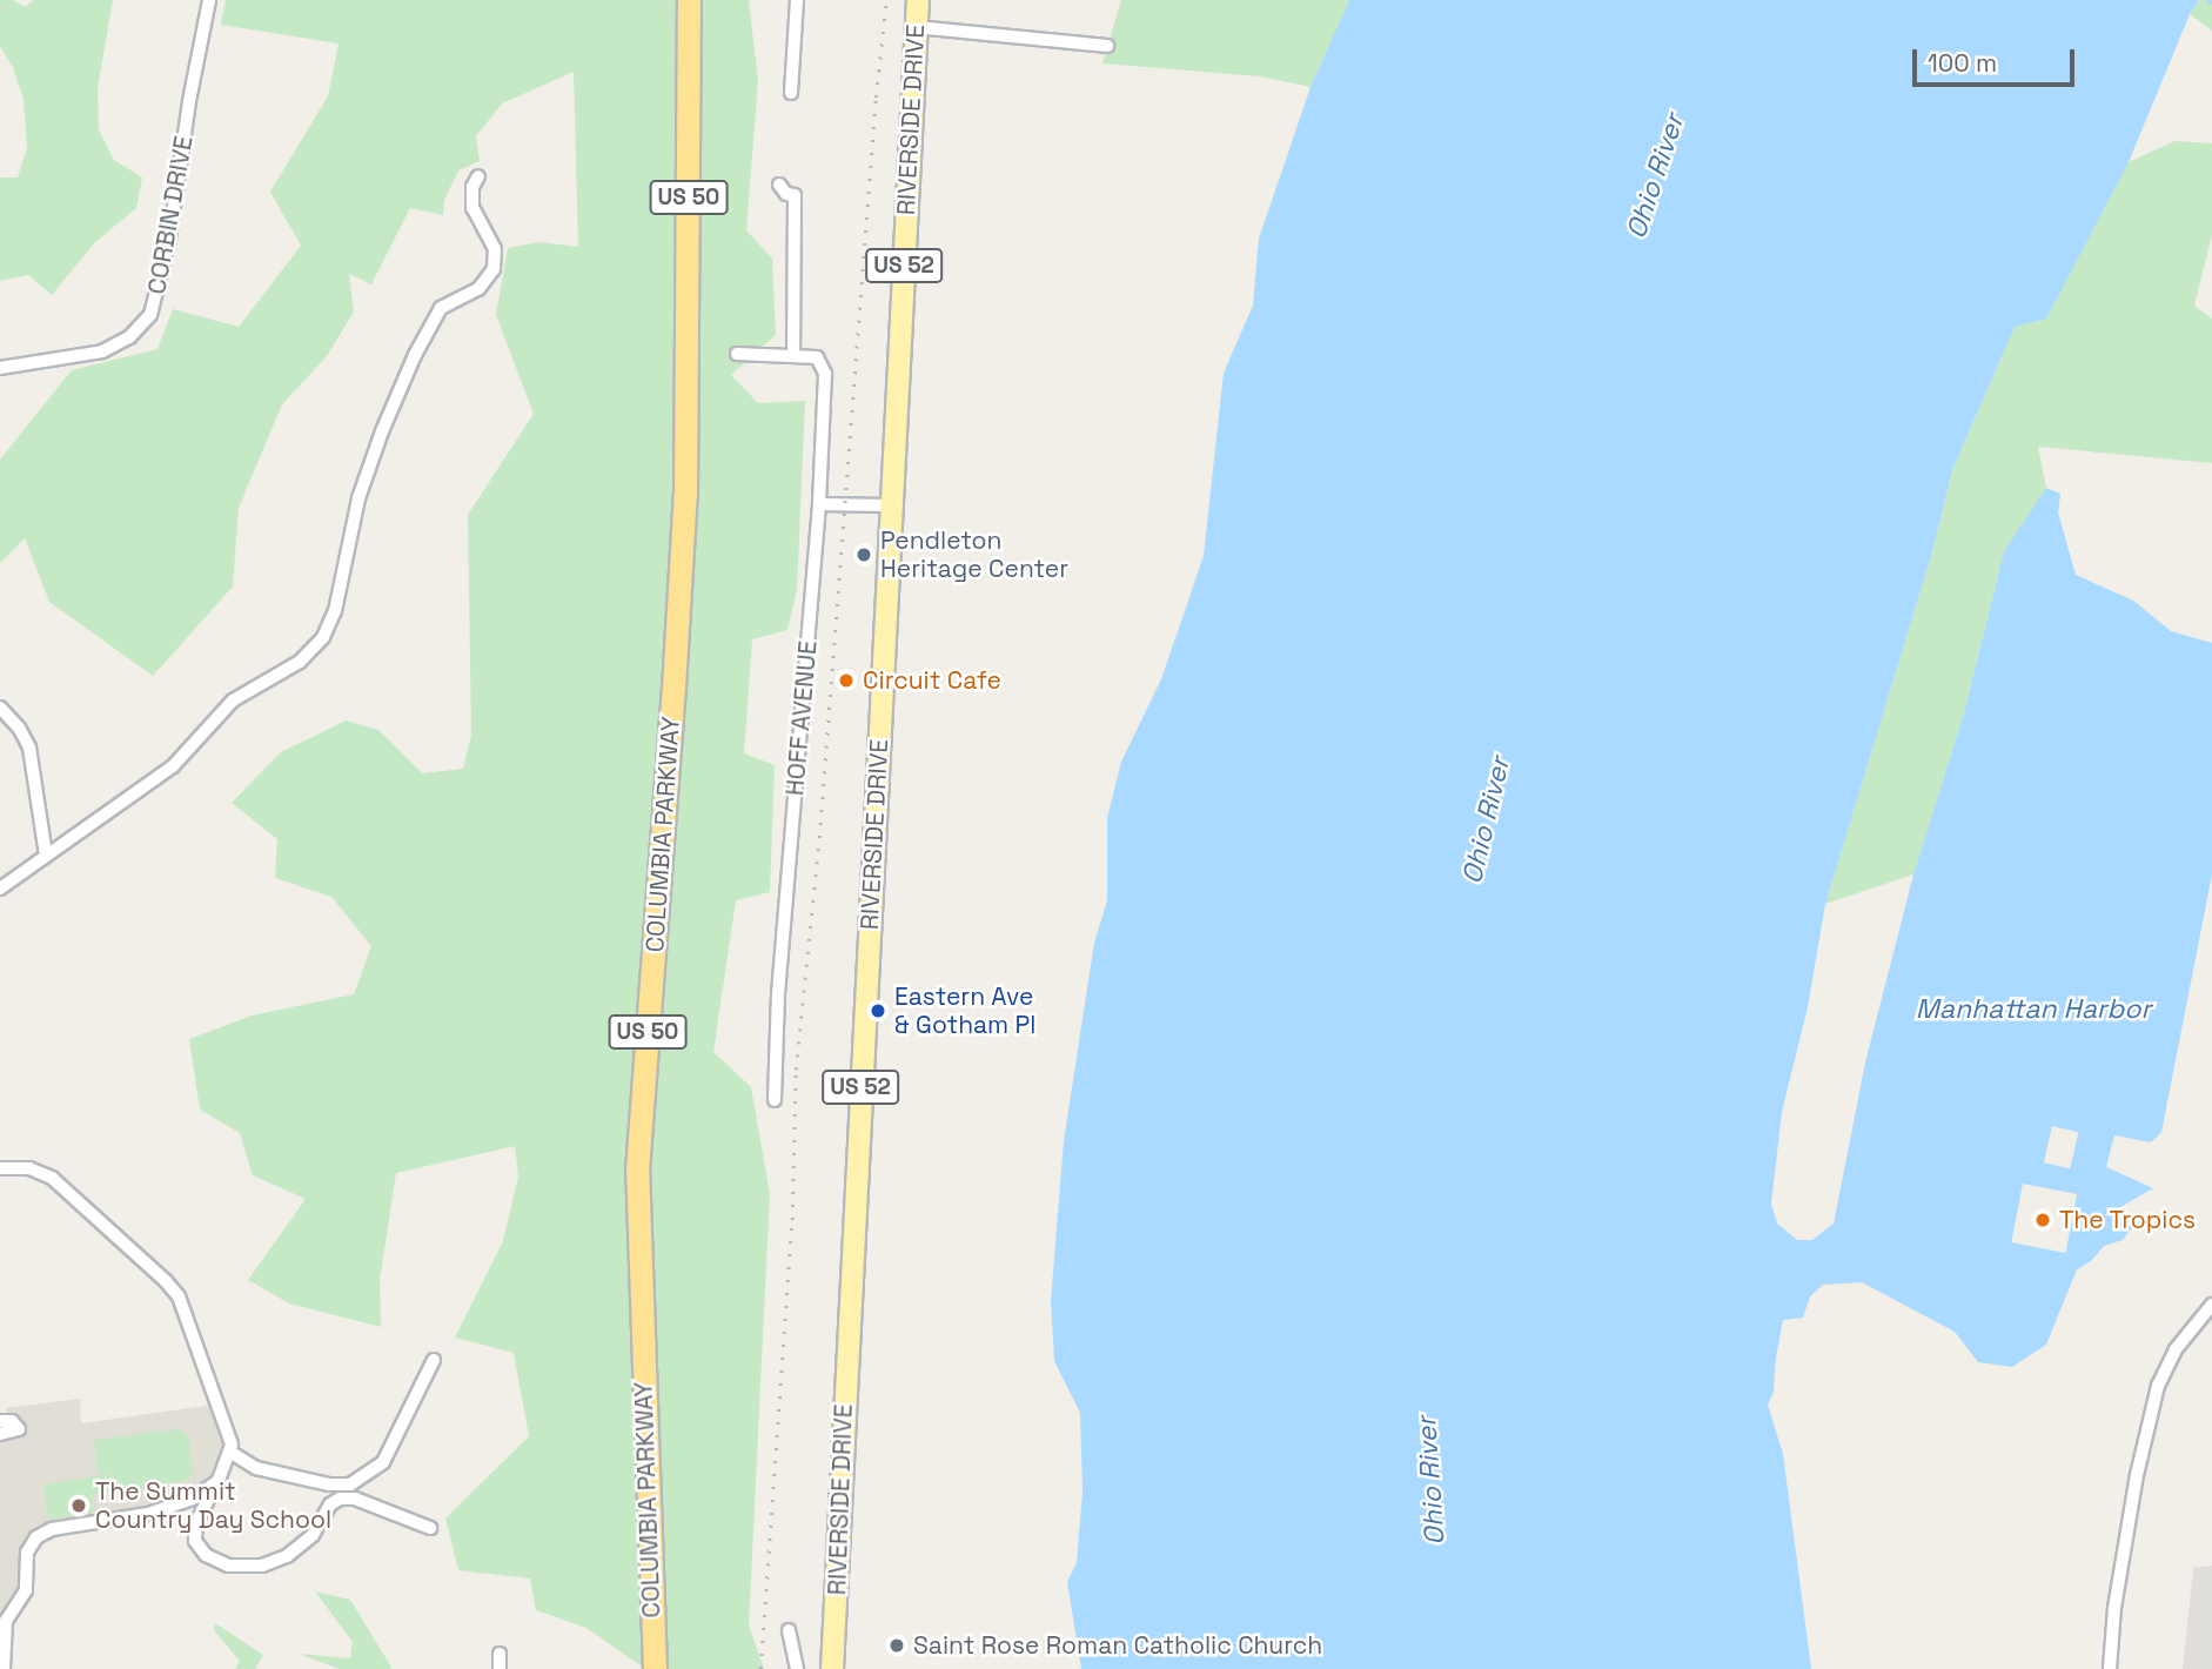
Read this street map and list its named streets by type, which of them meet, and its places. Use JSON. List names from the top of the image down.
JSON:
{
  "streets": {
    "highway": ["US 50", "COLUMBIA PARKWAY"],
    "main road": ["RIVERSIDE DRIVE", "US 52"],
    "street": ["CORBIN DRIVE", "HOFF AVENUE"]
  },
  "water": ["Ohio River", "Manhattan Harbor"],
  "places": [
    "Pendleton Heritage Center",
    "Circuit Cafe",
    "Eastern Ave & Gotham Pl",
    "The Tropics",
    "The Summit Country Day School",
    "Saint Rose Roman Catholic Church"
  ],
  "scale_bar": "100 m"
}
